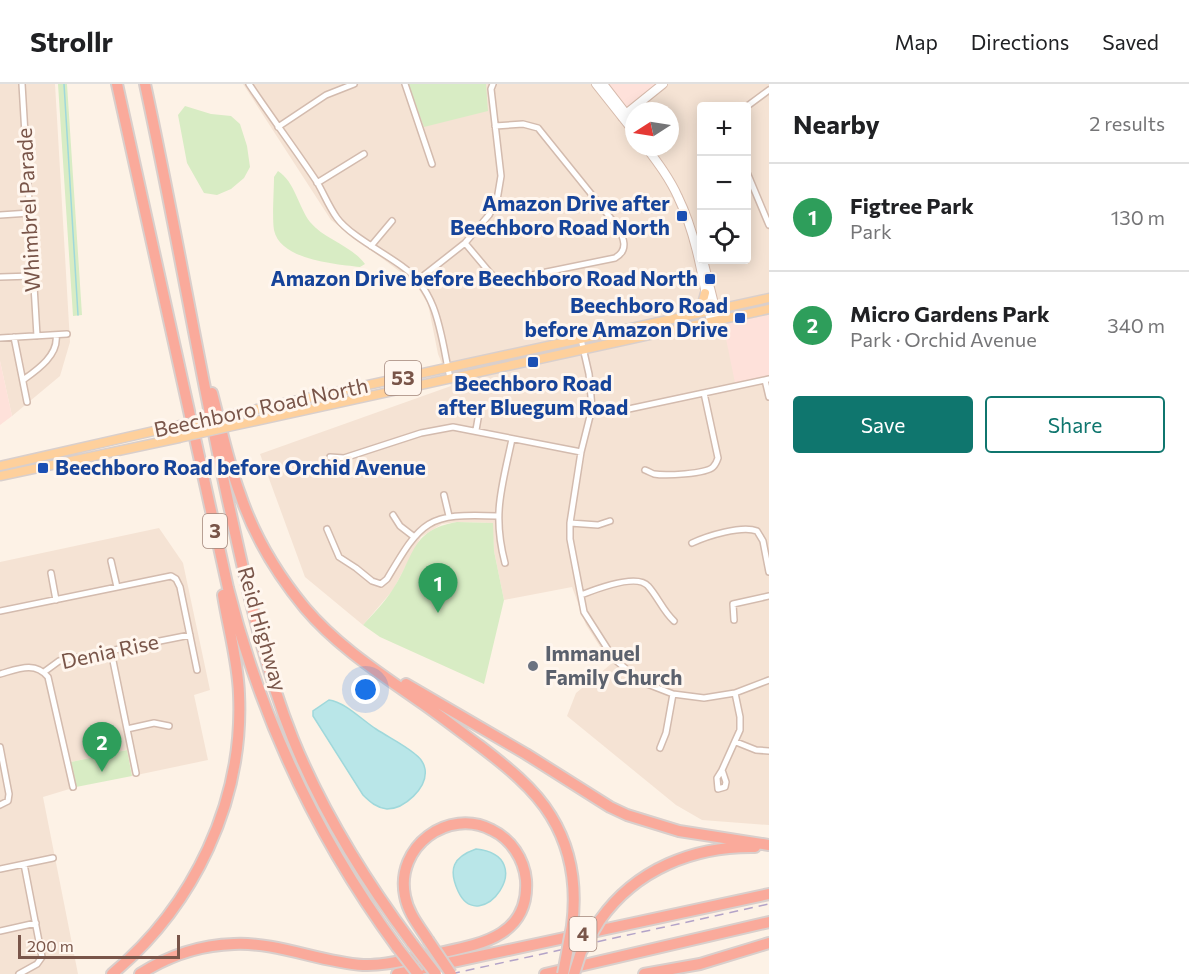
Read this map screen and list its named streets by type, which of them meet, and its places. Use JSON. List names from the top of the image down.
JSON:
{
  "streets": {
    "highway": ["3", "Reid Highway", "4"],
    "main road": ["53", "Beechboro Road North"],
    "street": ["Whimbrel Parade", "Denia Rise"]
  },
  "places": {
    "transit": [
      "Amazon Drive after Beechboro Road North",
      "Amazon Drive before Beechboro Road North",
      "Beechboro Road before Amazon Drive",
      "Beechboro Road after Bluegum Road",
      "Beechboro Road before Orchid Avenue"
    ],
    "other": ["Immanuel Family Church"]
  },
  "scale_bar": "200 m",
  "north": "left",
  "page": {
    "header": "Strollr",
    "nav": ["Map", "Directions", "Saved"],
    "heading": ["Nearby", "2 results"],
    "map_buttons": ["+", "−"],
    "list": [
      {
        "mark": "1",
        "name": "Figtree Park",
        "note": "Park",
        "value": "130 m"
      },
      {
        "mark": "2",
        "name": "Micro Gardens Park",
        "note": "Park · Orchid Avenue",
        "value": "340 m"
      }
    ],
    "buttons": ["Save", "Share"],
    "pins": ["1", "2"],
    "scale": "200 m"
  }
}
